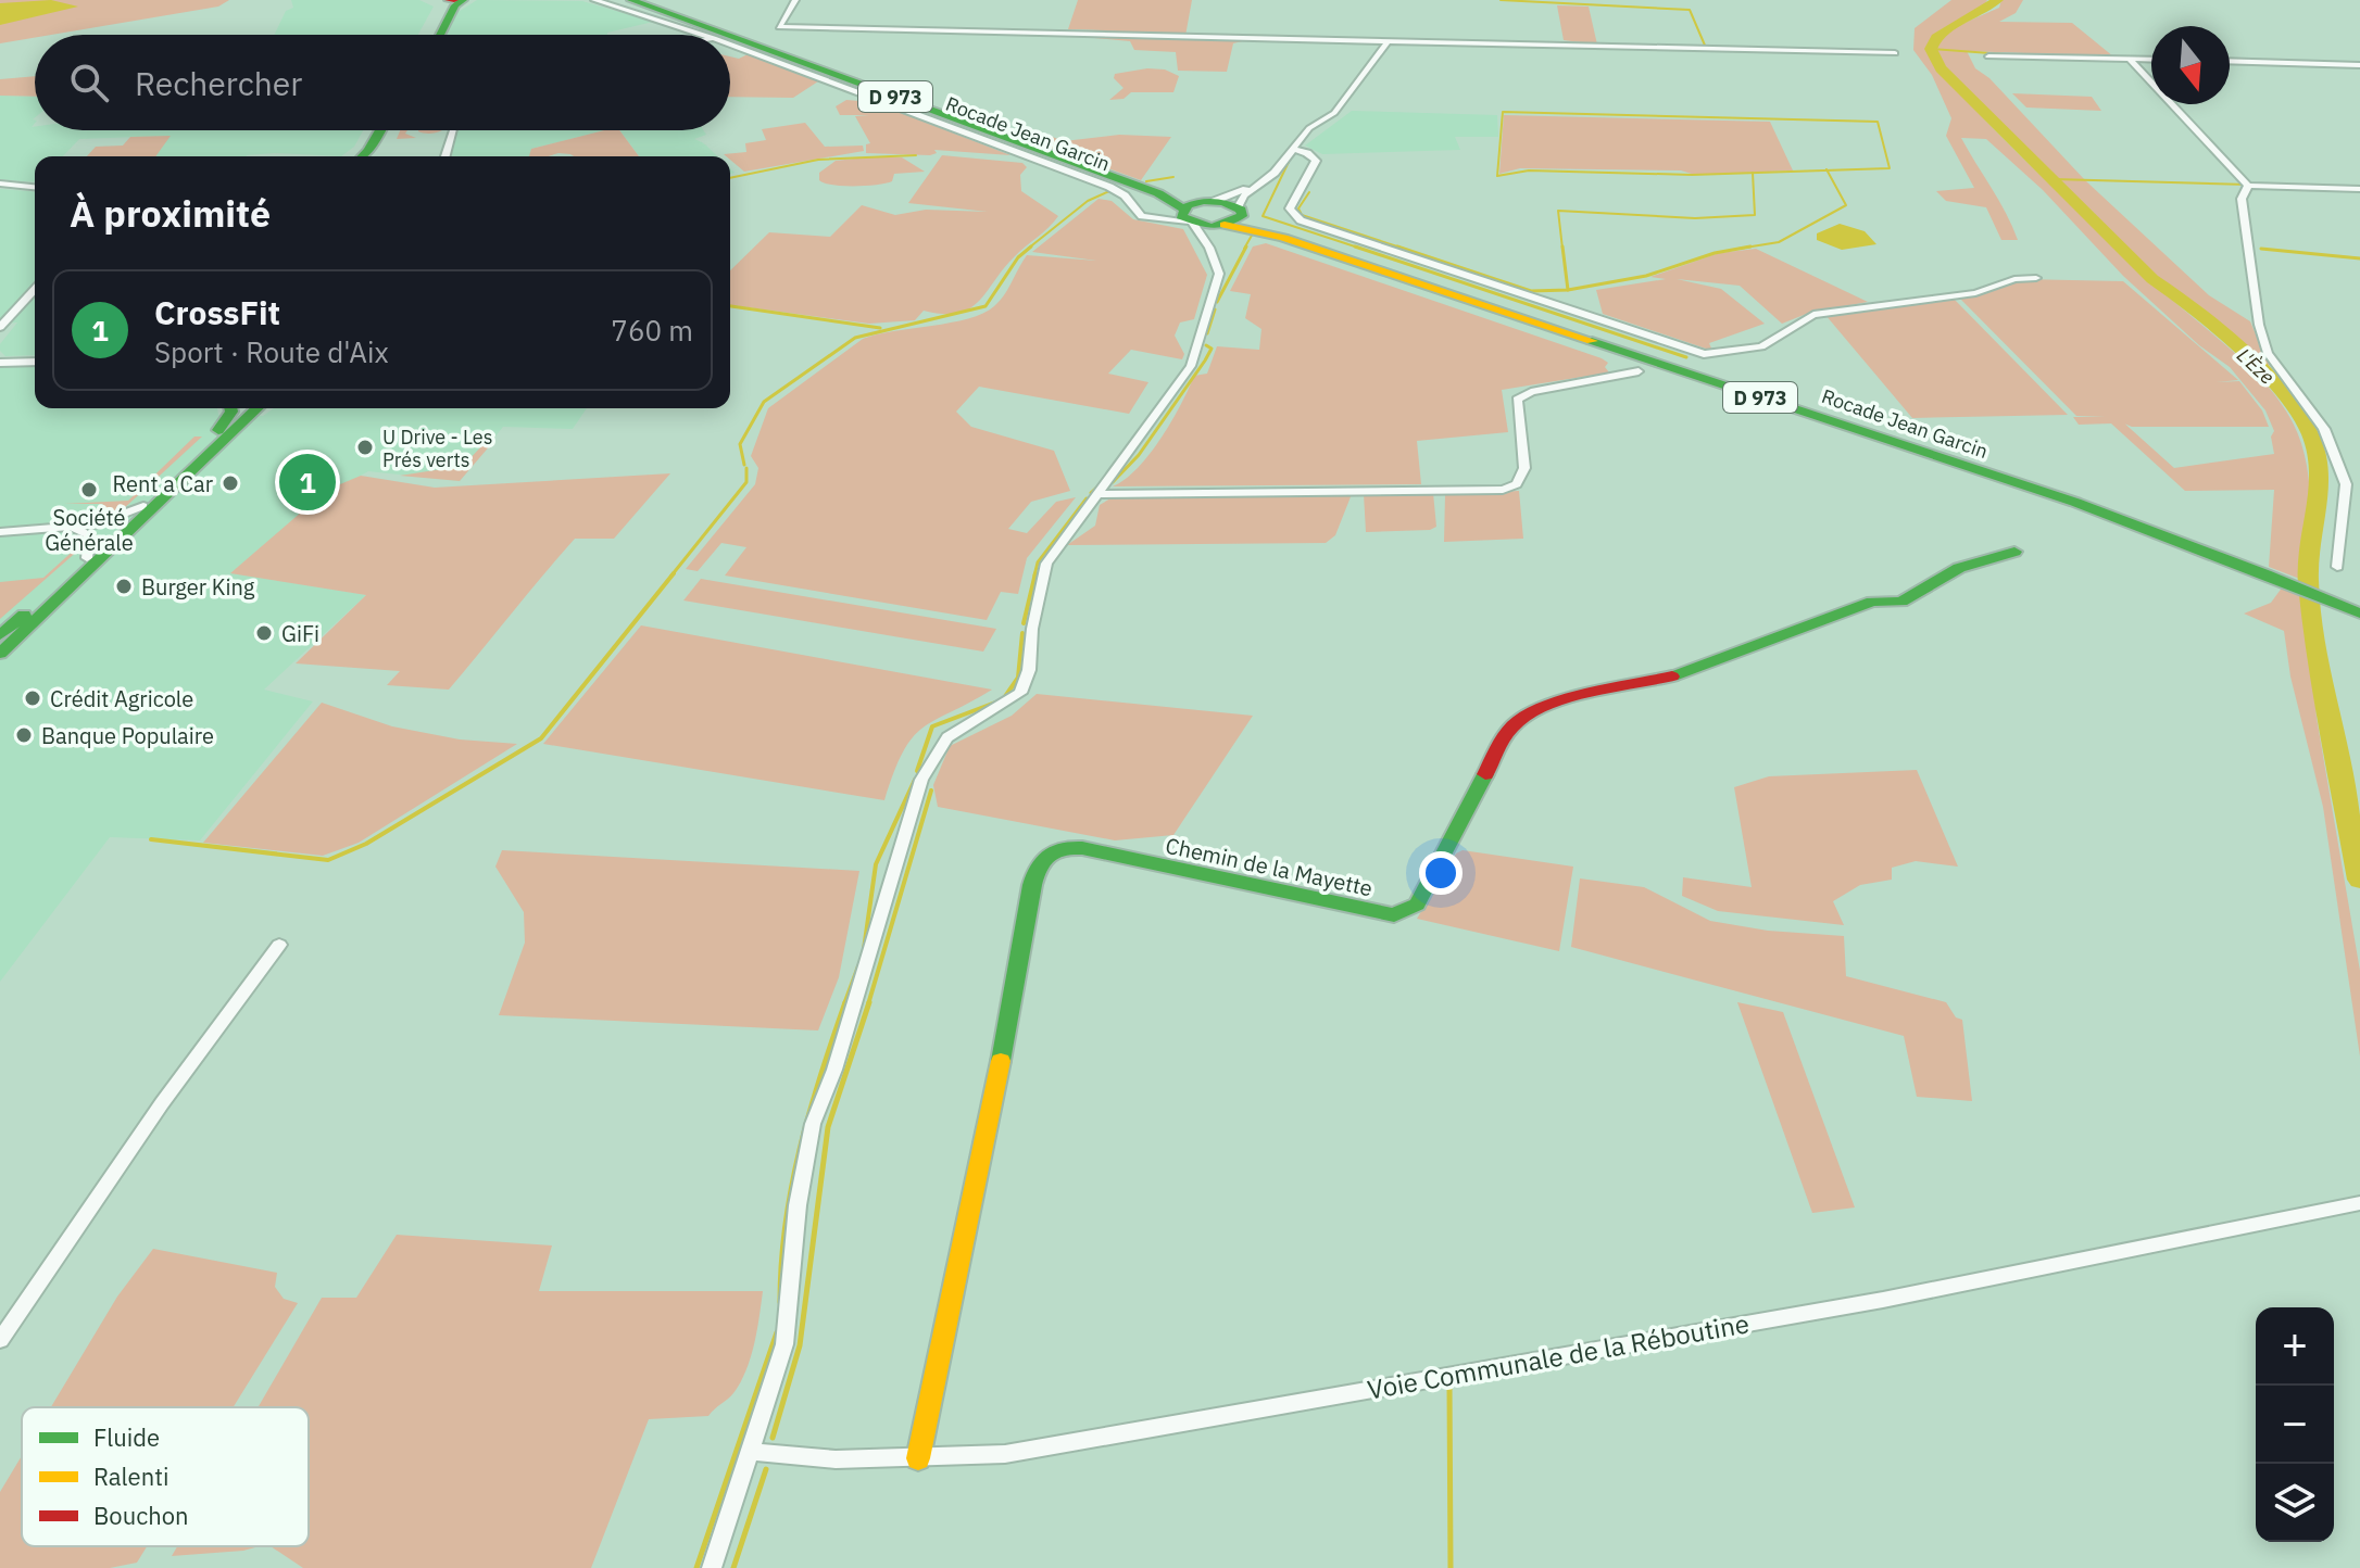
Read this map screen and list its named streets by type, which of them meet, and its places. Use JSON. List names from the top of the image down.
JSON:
{
  "streets": {
    "main road": ["D 973", "Rocade Jean Garcin", "Chemin de la Mayette"],
    "street": ["Voie Communale de la Réboutine"]
  },
  "crossings": [
    ["Chemin de la Mayette", "Voie Communale de la Réboutine"]
  ],
  "water": ["L'Èze"],
  "places": [
    "U Drive - Les Prés verts",
    "Rent a Car",
    "Société Générale",
    "Burger King",
    "GiFi",
    "Crédit Agricole",
    "Banque Populaire"
  ],
  "legend": ["Fluide", "Ralenti", "Bouchon"],
  "north": "bottom",
  "page": {
    "search": "Rechercher",
    "heading": "À proximité",
    "list": [
      {
        "mark": "1",
        "name": "CrossFit",
        "note": "Sport · Route d'Aix",
        "value": "760 m"
      }
    ],
    "pins": "1",
    "map_buttons": ["+", "−"]
  }
}
